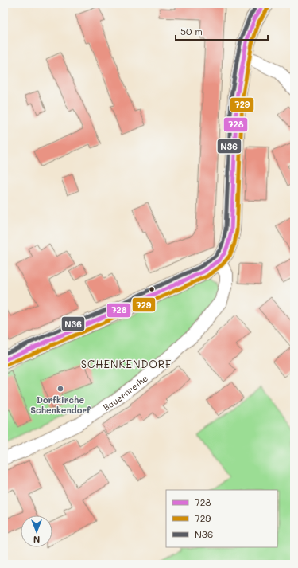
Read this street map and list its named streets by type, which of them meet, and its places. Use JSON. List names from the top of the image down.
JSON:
{
  "streets": {
    "street": ["Bauernreihe"]
  },
  "districts": ["SCHENKENDORF"],
  "places": ["Dorfkirche Schenkendorf"],
  "lines": ["transit line 728", "transit line N36", "transit line 729"],
  "legend": ["728", "729", "N36"],
  "scale_bar": "50 m",
  "north": "bottom"
}
